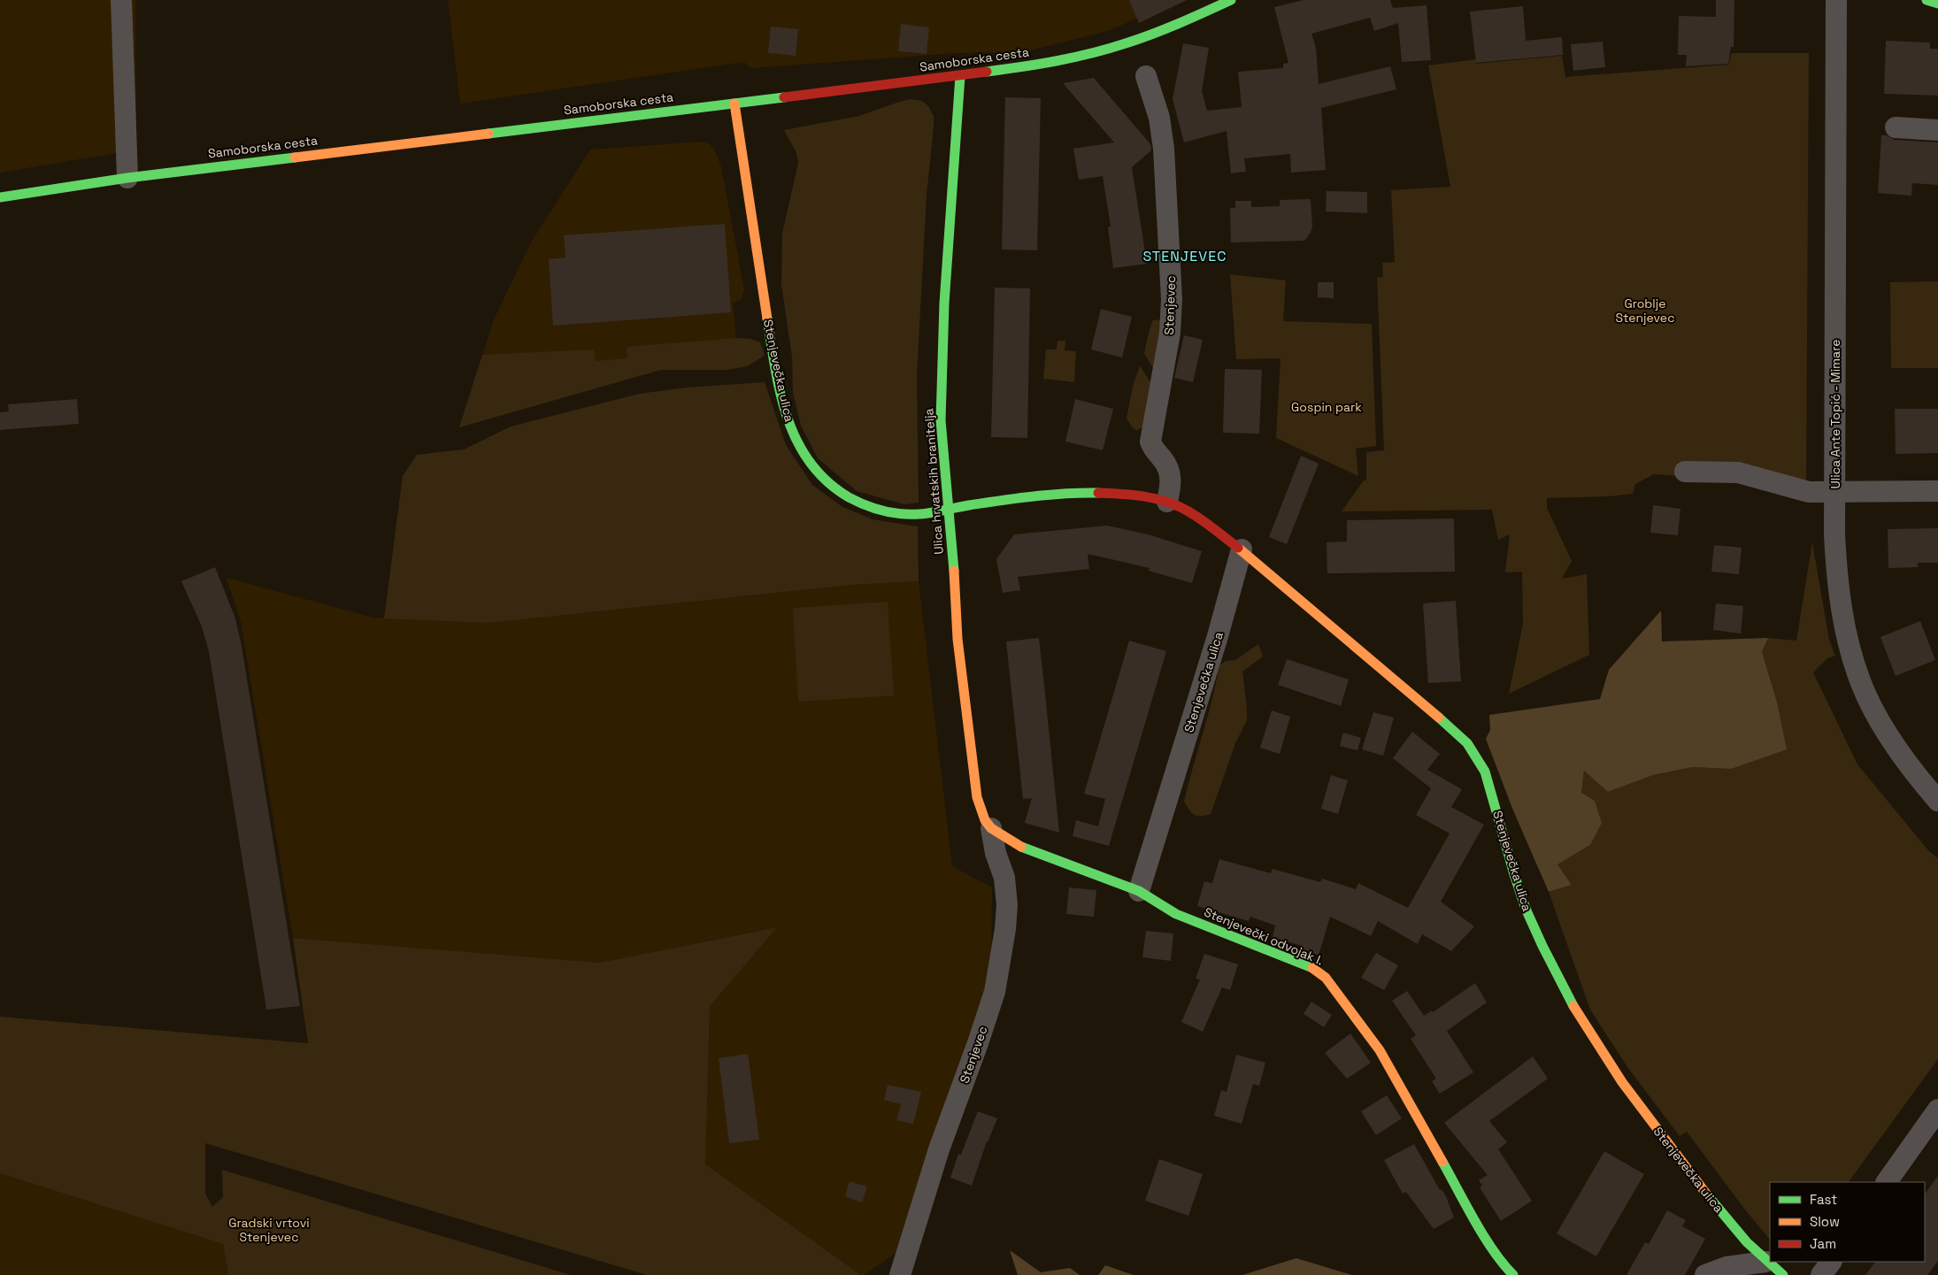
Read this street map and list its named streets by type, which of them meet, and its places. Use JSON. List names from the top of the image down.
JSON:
{
  "streets": {
    "street": [
      "Samoborska cesta",
      "Stenjevec",
      "Stenjevečka ulica",
      "Ulica Ante Topić - Mimare",
      "Ulica hrvatskih branitelja",
      "Stenjevečki odvojak I."
    ]
  },
  "crossings": [
    ["Samoborska cesta", "Stenjevečka ulica"],
    ["Samoborska cesta", "Ulica hrvatskih branitelja"],
    ["Stenjevec", "Stenjevečka ulica"],
    ["Stenjevec", "Ulica hrvatskih branitelja"],
    ["Stenjevec", "Stenjevečki odvojak I."],
    ["Stenjevečka ulica", "Ulica hrvatskih branitelja"],
    ["Stenjevečka ulica", "Stenjevečki odvojak I."],
    ["Ulica hrvatskih branitelja", "Stenjevečki odvojak I."]
  ],
  "districts": ["STENJEVEC"],
  "parks": ["Groblje Stenjevec", "Gospin park", "Gradski vrtovi Stenjevec"],
  "legend": ["Fast", "Slow", "Jam"]
}
